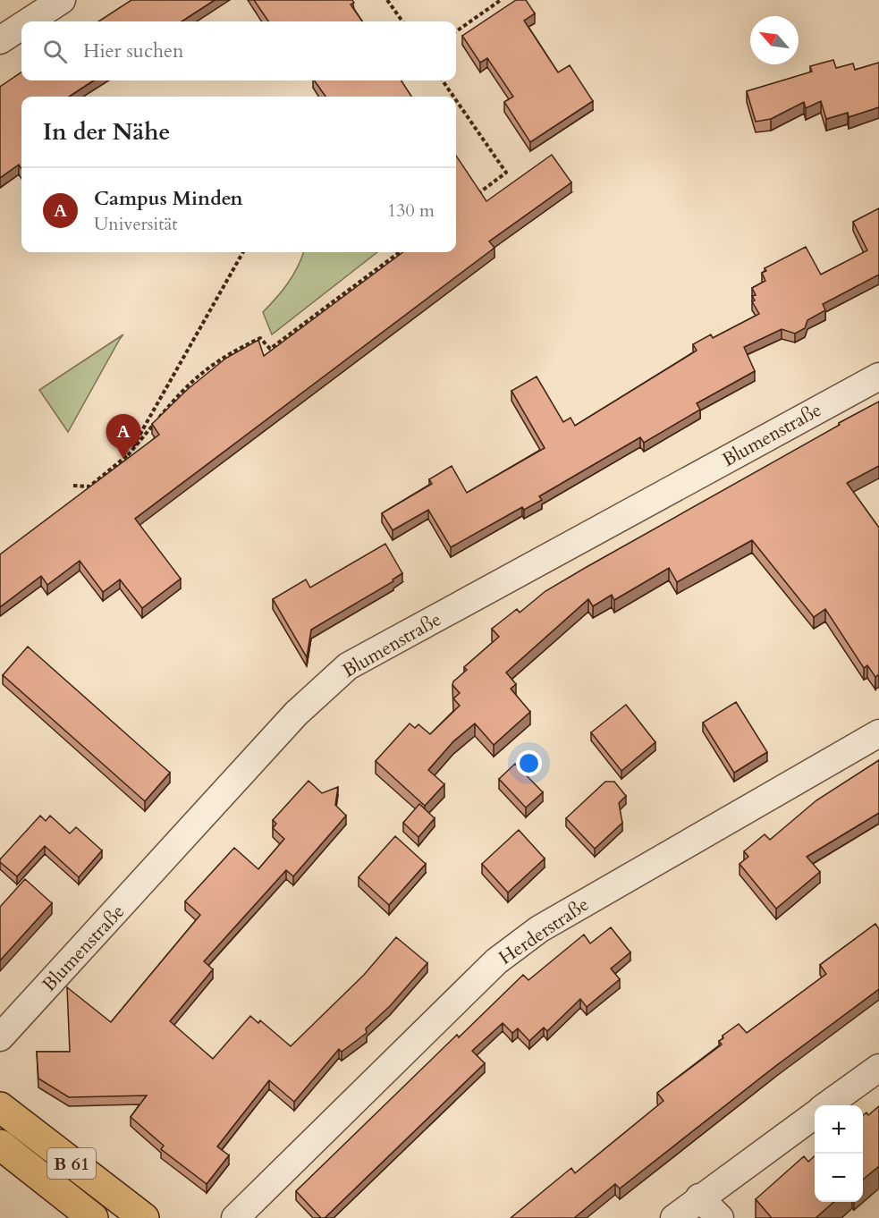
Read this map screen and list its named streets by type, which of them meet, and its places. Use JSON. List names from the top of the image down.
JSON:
{
  "streets": {
    "main road": ["B 61"],
    "street": ["Blumenstraße", "Herderstraße"]
  },
  "north": "top left",
  "page": {
    "search": "Hier suchen",
    "heading": "In der Nähe",
    "list": [
      {
        "mark": "A",
        "name": "Campus Minden",
        "note": "Universität",
        "value": "130 m"
      }
    ],
    "pins": "A",
    "map_buttons": ["+", "−"]
  }
}
